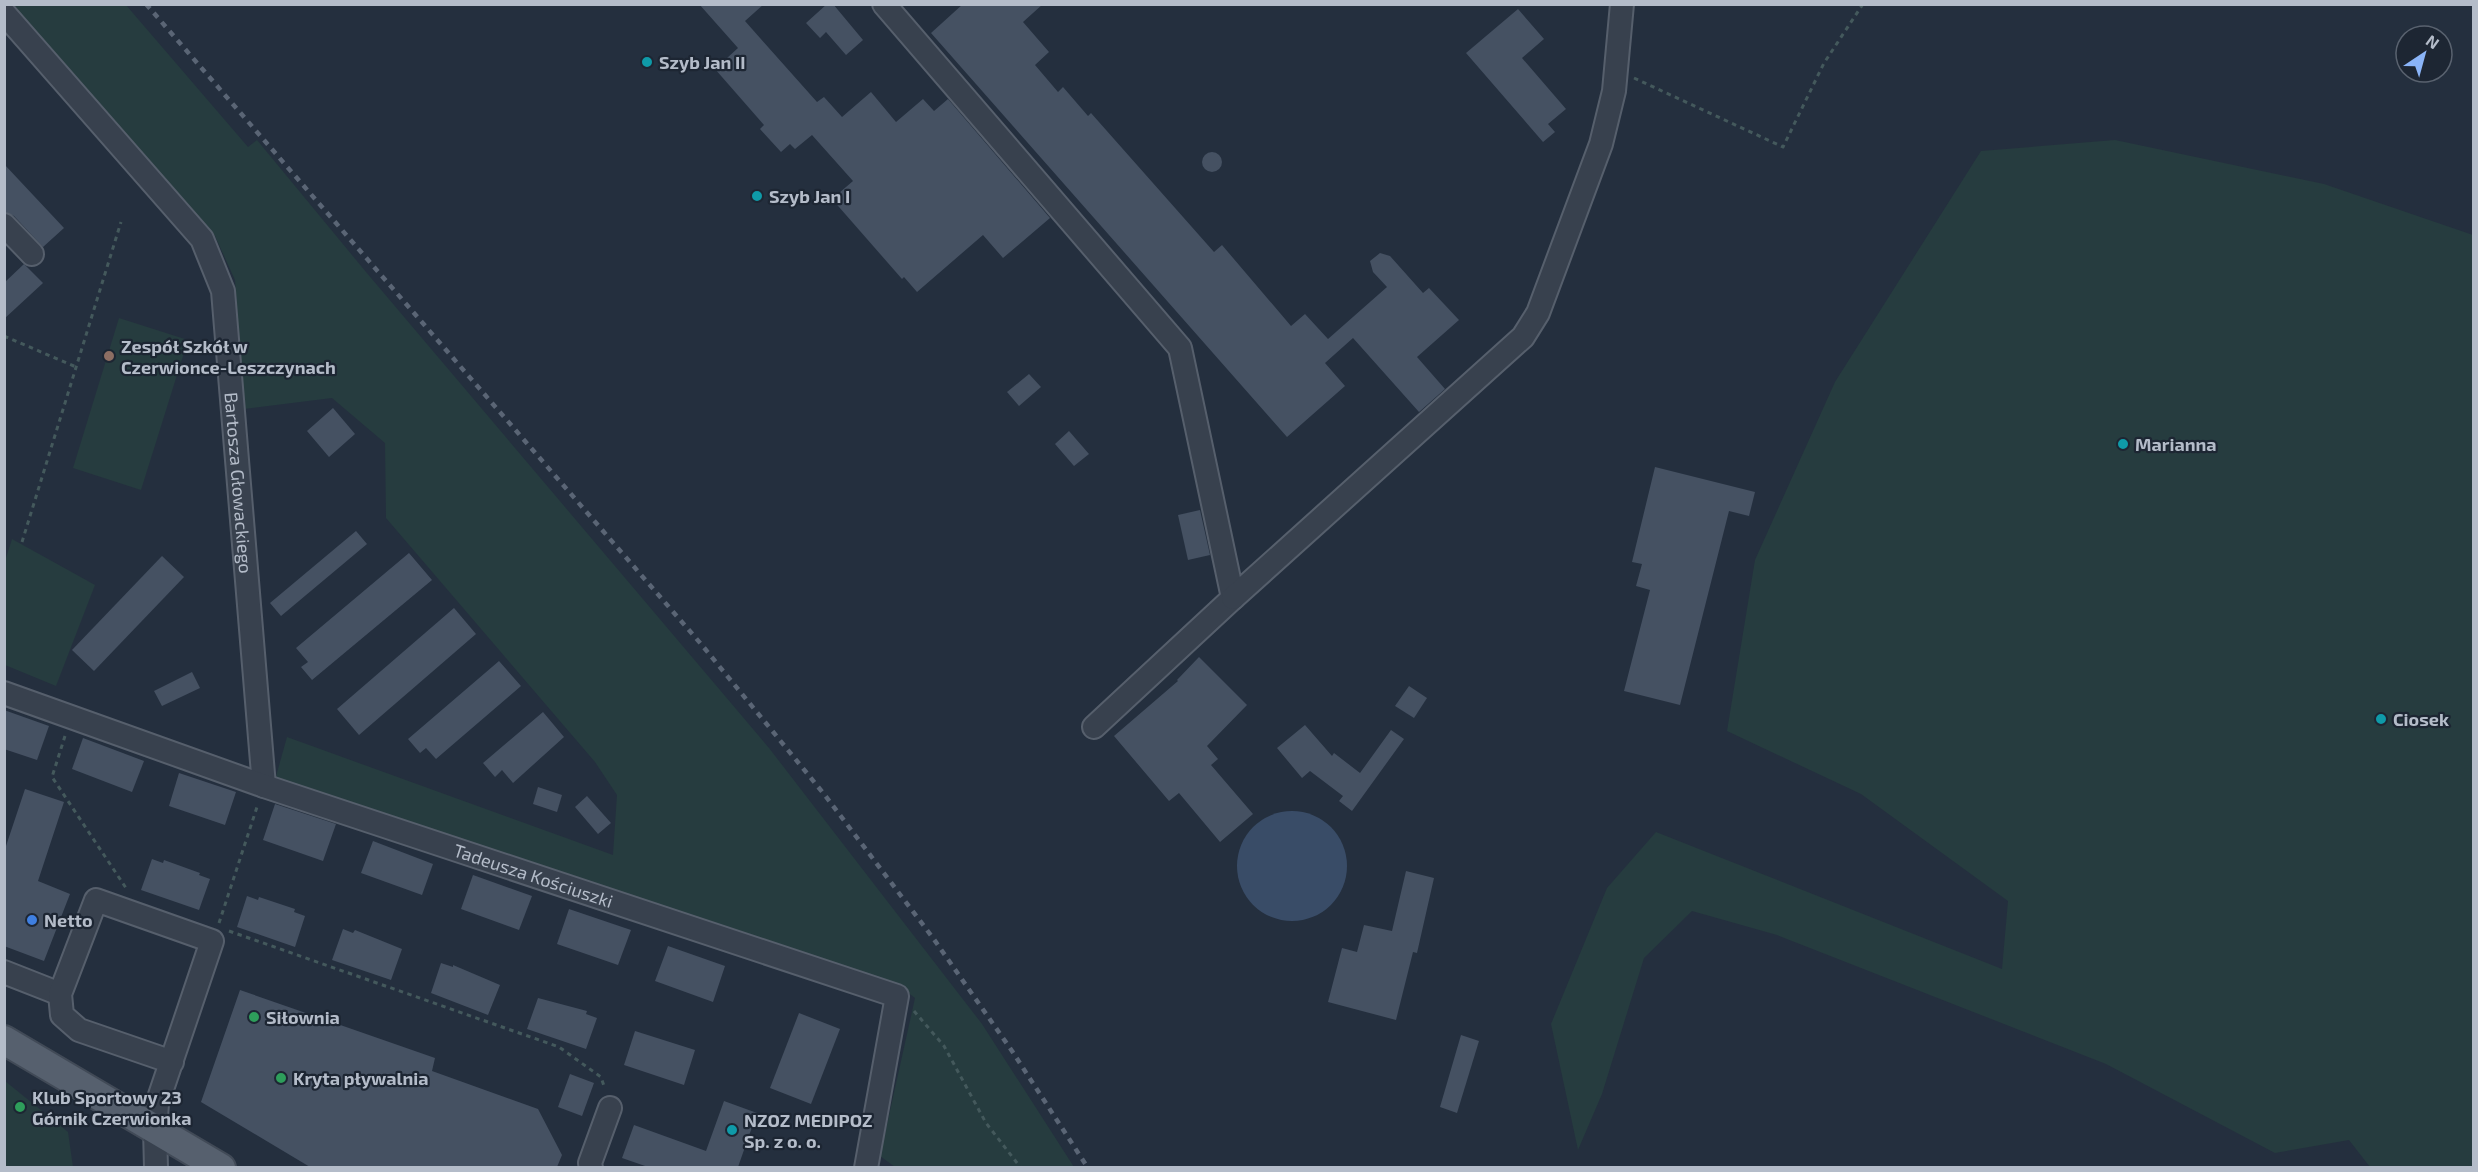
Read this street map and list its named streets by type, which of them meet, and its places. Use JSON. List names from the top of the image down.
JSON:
{
  "streets": {
    "street": ["Bartosza Głowackiego", "Tadeusza Kościuszki"]
  },
  "crossings": [
    ["Bartosza Głowackiego", "Tadeusza Kościuszki"]
  ],
  "places": [
    "Szyb Jan II",
    "Szyb Jan I",
    "Zespół Szkół w Czerwionce-Leszczynach",
    "Marianna",
    "Ciosek",
    "Netto",
    "Siłownia",
    "Kryta pływalnia",
    "Klub Sportowy 23 Górnik Czerwionka",
    "NZOZ MEDIPOZ Sp. z o. o."
  ],
  "north": "top right"
}
